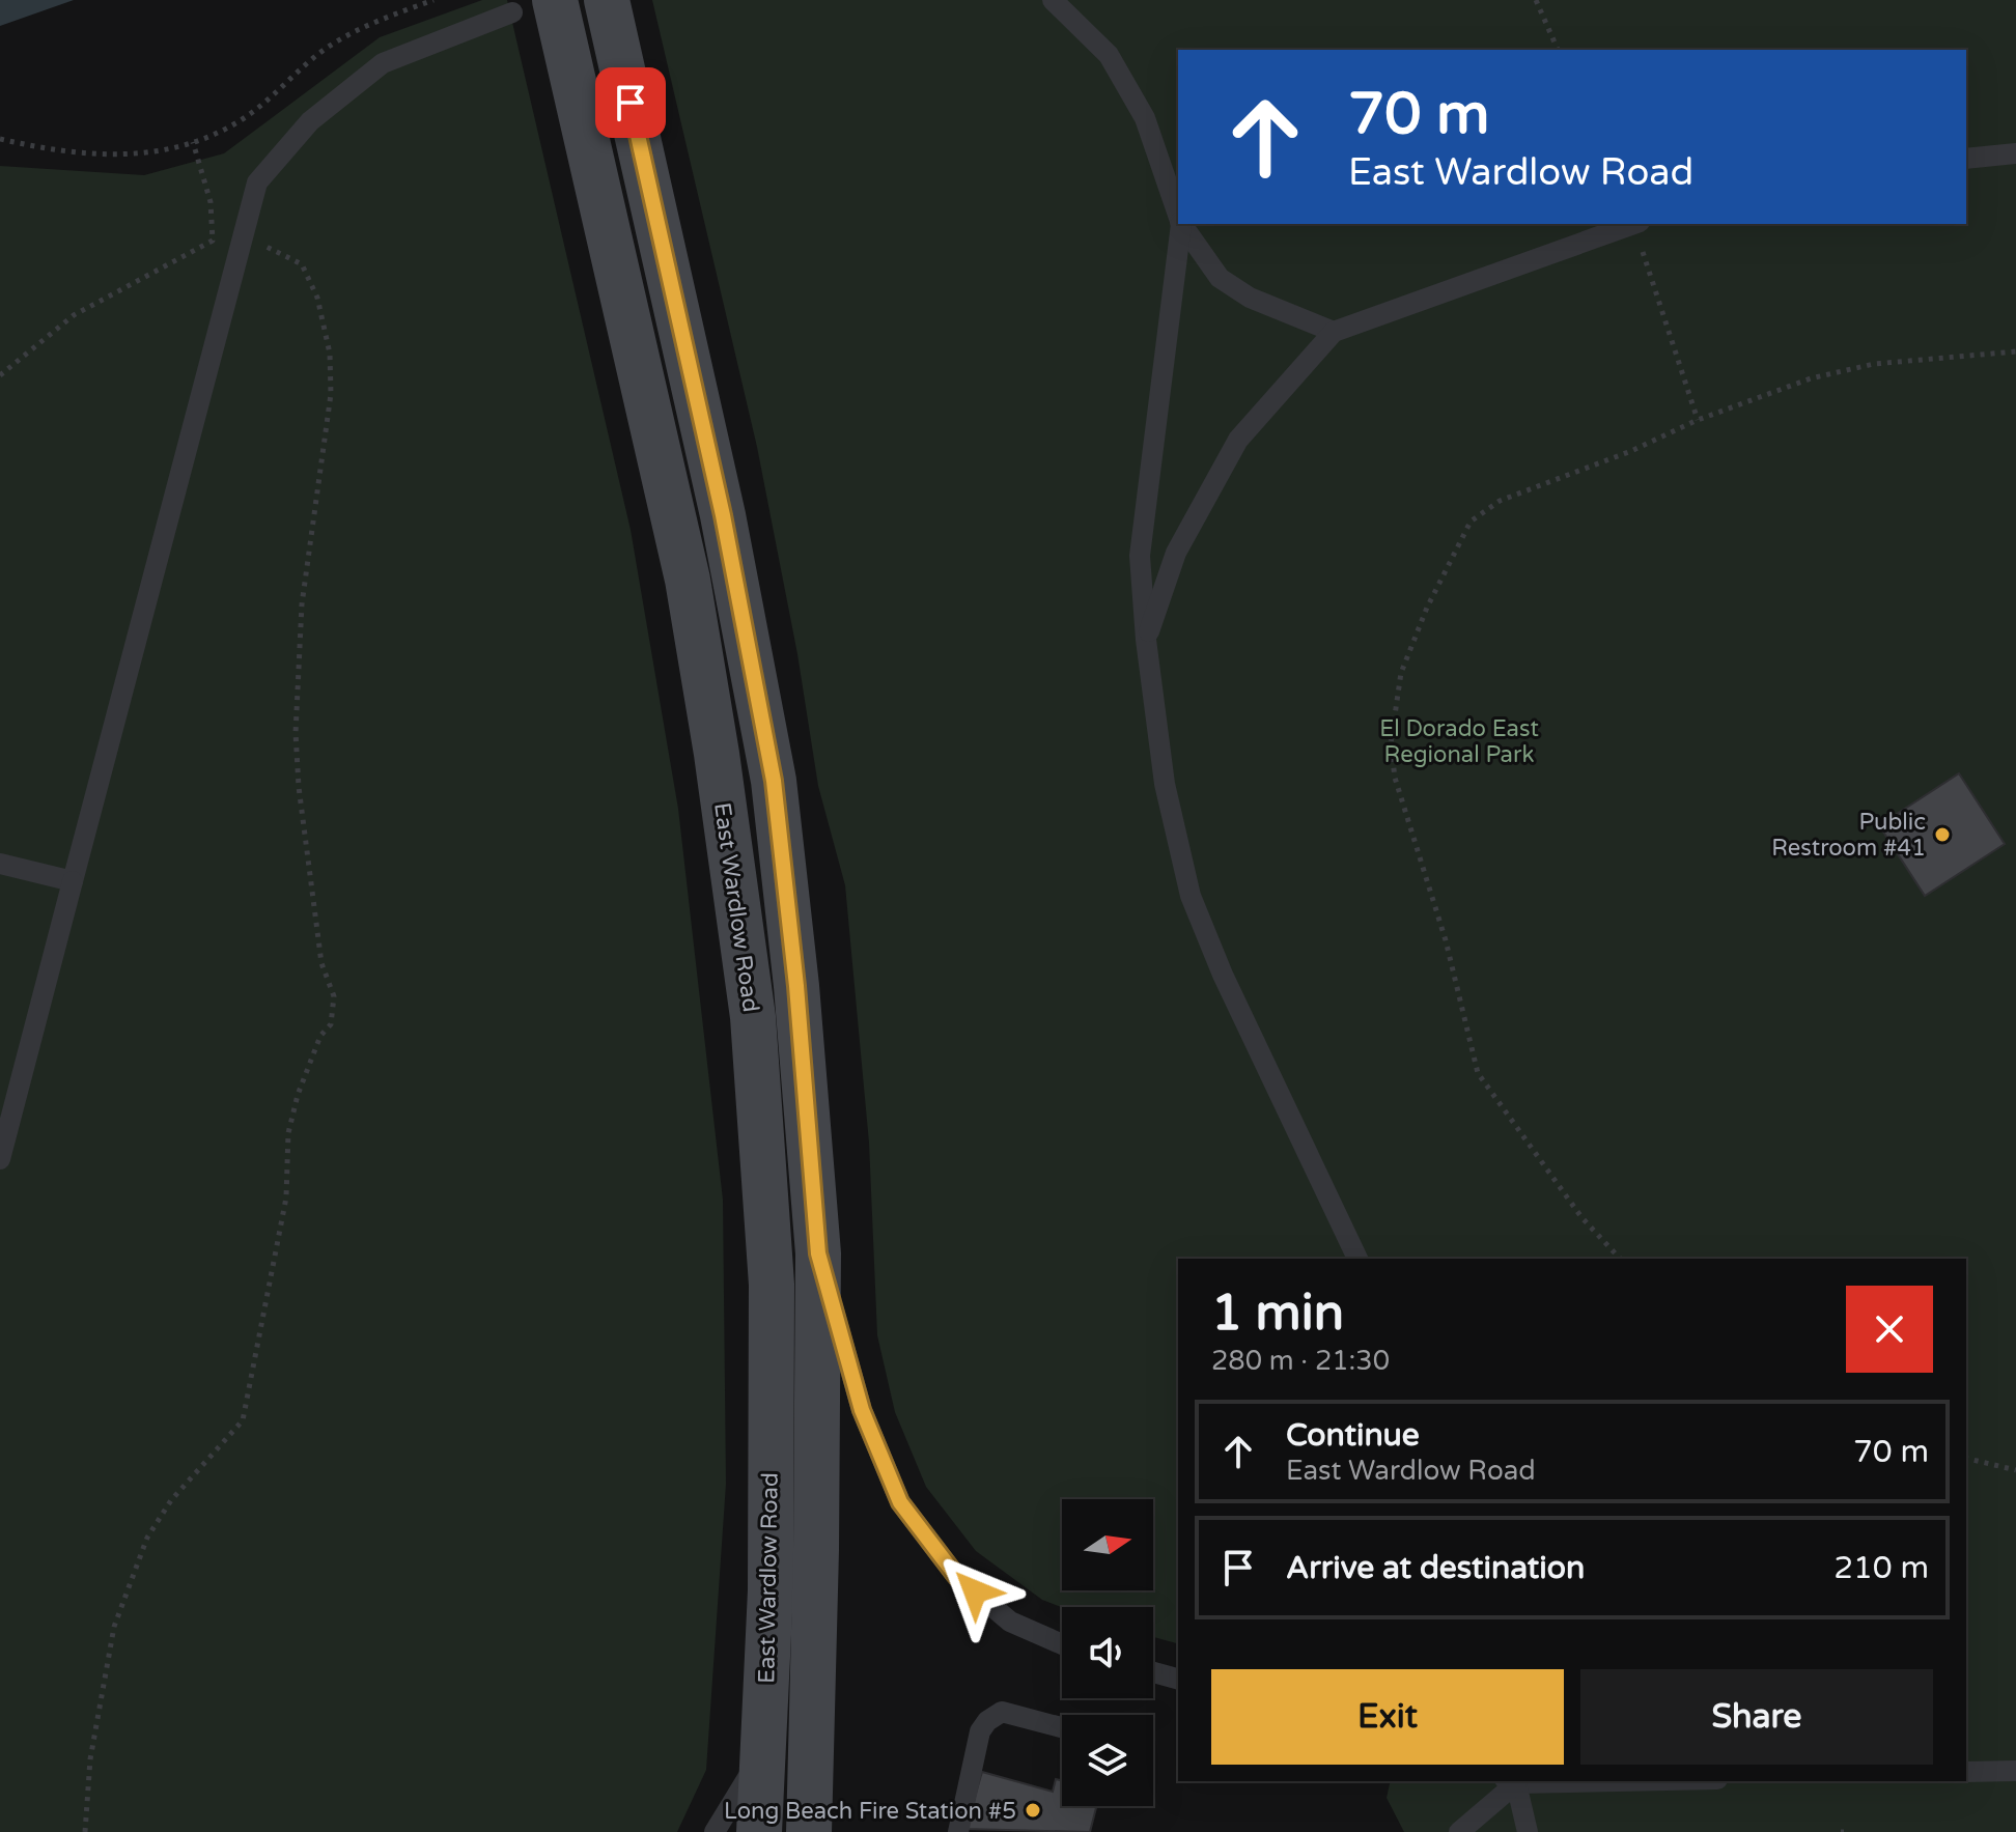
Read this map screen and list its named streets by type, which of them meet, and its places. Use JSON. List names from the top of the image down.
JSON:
{
  "streets": {
    "main road": ["East Wardlow Road"]
  },
  "parks": ["El Dorado East Regional Park"],
  "places": ["Public Restroom #41", "Long Beach Fire Station #5"],
  "north": "right",
  "page": {
    "turn": ["70 m", "East Wardlow Road"],
    "heading": ["1 min", "280 m · 21:30"],
    "list": [
      {
        "name": "Continue",
        "note": "East Wardlow Road",
        "value": "70 m"
      },
      {
        "name": "Arrive at destination",
        "value": "210 m"
      }
    ],
    "buttons": ["Exit", "Share"]
  }
}
